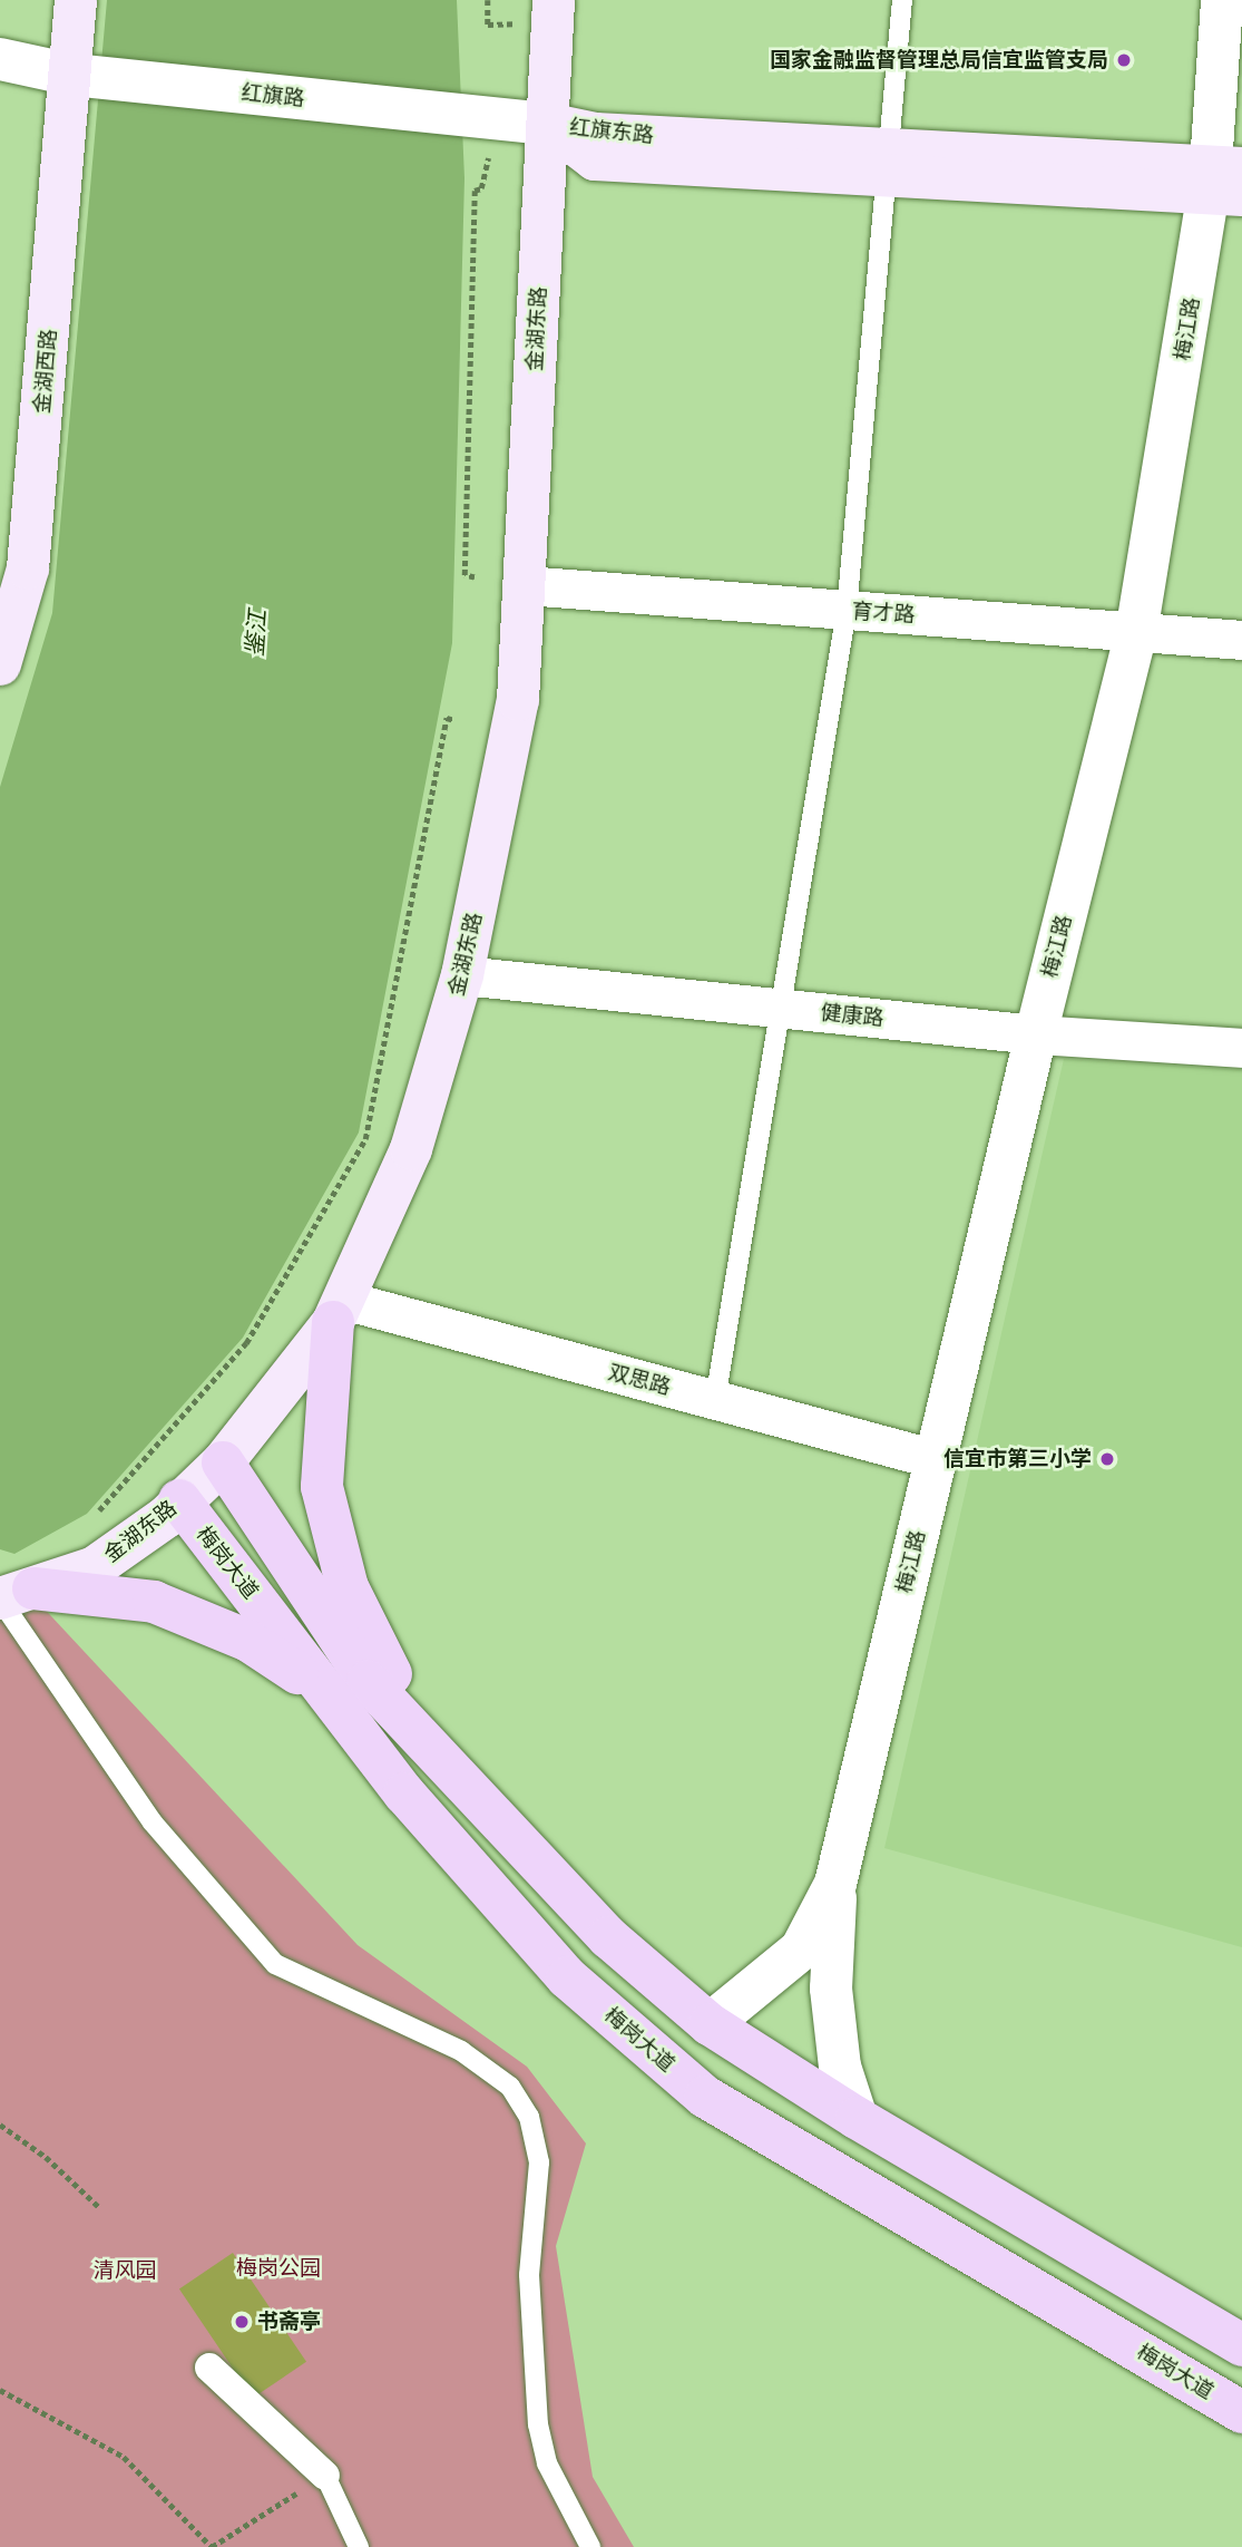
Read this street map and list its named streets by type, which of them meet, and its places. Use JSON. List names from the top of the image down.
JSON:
{
  "streets": {
    "main road": [
      "红旗东路",
      "金湖东路",
      "金湖西路",
      "梅岗大道"
    ],
    "street": [
      "红旗路",
      "梅江路",
      "育才路",
      "健康路",
      "双思路"
    ]
  },
  "crossings": [
    ["红旗路", "红旗东路"],
    ["红旗路", "金湖东路"],
    ["红旗路", "金湖西路"],
    ["红旗东路", "金湖东路"],
    ["红旗东路", "梅江路"],
    ["金湖东路", "育才路"],
    ["金湖东路", "健康路"],
    ["金湖东路", "双思路"],
    ["金湖东路", "梅岗大道"],
    ["梅江路", "育才路"],
    ["梅江路", "健康路"],
    ["梅江路", "双思路"]
  ],
  "water": ["鉴江"],
  "parks": ["梅岗公园", "清风园"],
  "places": ["国家金融监督管理总局信宜监管支局", "信宜市第三小学", "书斋亭"]
}
